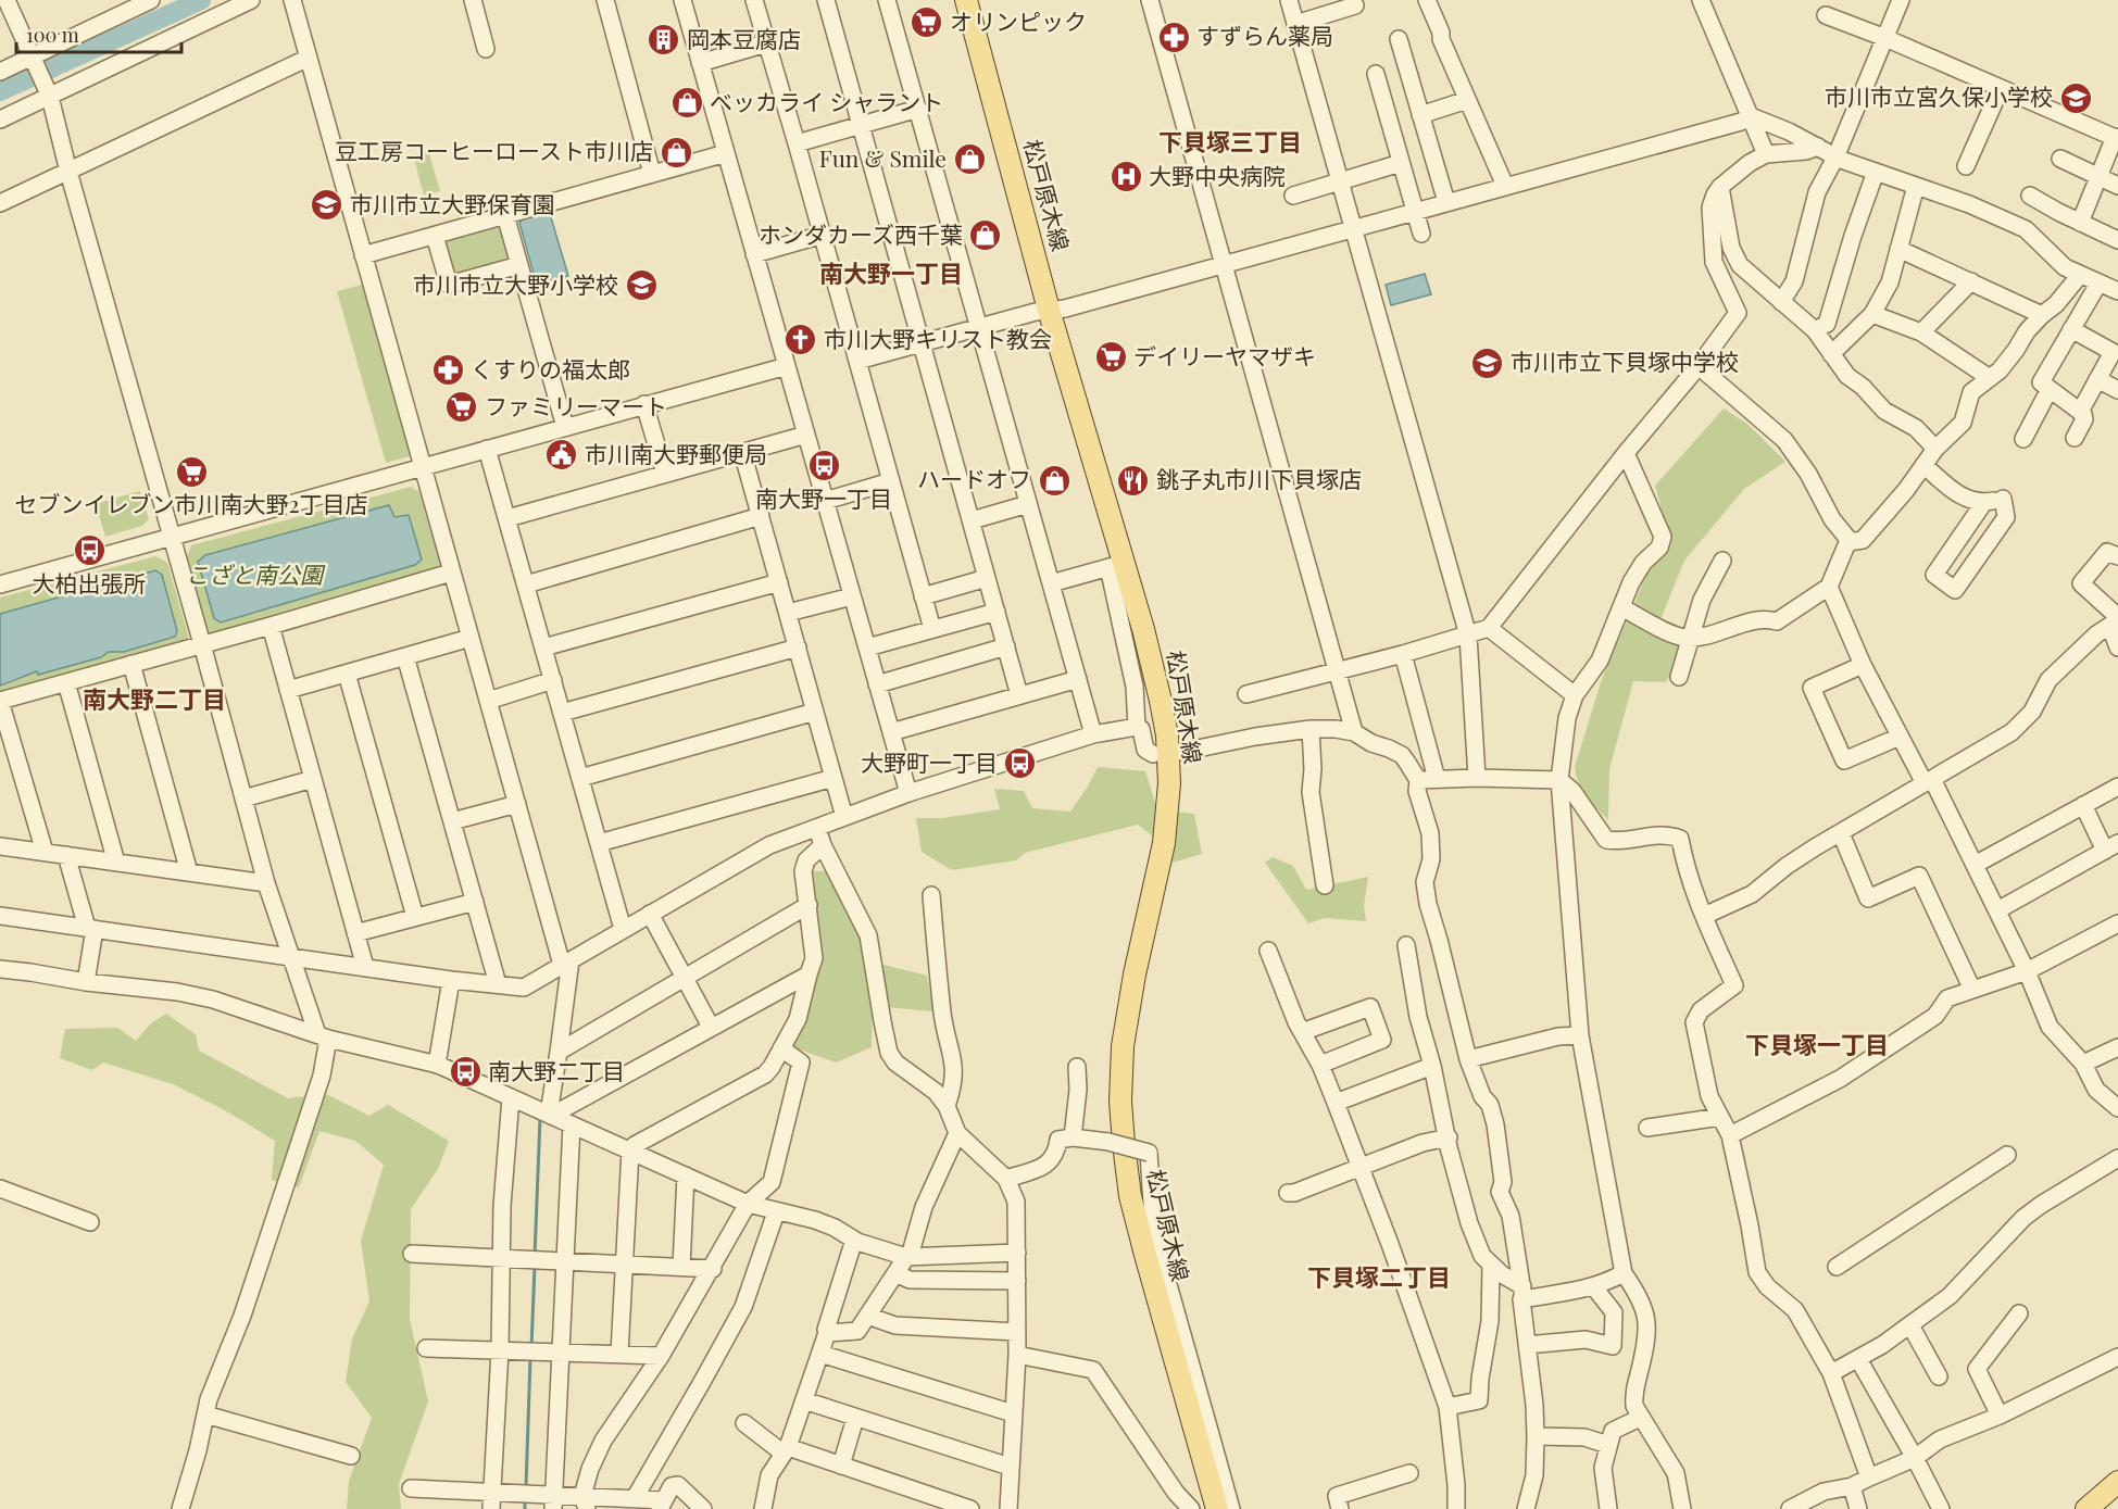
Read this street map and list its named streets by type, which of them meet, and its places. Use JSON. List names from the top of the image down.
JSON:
{
  "streets": {
    "main road": ["松戸原木線"]
  },
  "districts": [
    "下貝塚三丁目",
    "南大野一丁目",
    "南大野二丁目",
    "下貝塚一丁目",
    "下貝塚二丁目"
  ],
  "parks": ["こざと南公園"],
  "places": {
    "supermarket": [
      "オリンピック",
      "デイリーヤマザキ",
      "ファミリーマート",
      "セブンイレブン市川南大野2丁目店"
    ],
    "pharmacy": ["すずらん薬局", "くすりの福太郎"],
    "building": ["岡本豆腐店"],
    "school or university": [
      "市川市立宮久保小学校",
      "市川市立大野保育園",
      "市川市立大野小学校",
      "市川市立下貝塚中学校"
    ],
    "shop": [
      "ベッカライ シャラント",
      "豆工房コーヒーロースト市川店",
      "Fun & Smile",
      "ホンダカーズ西千葉",
      "ハードオフ"
    ],
    "hospital": ["大野中央病院"],
    "church": ["市川大野キリスト教会"],
    "public building": ["市川南大野郵便局"],
    "bus stop": [
      "南大野一丁目",
      "大柏出張所",
      "大野町一丁目",
      "南大野二丁目"
    ],
    "restaurant": ["銚子丸市川下貝塚店"]
  },
  "scale_bar": "100 m"
}
